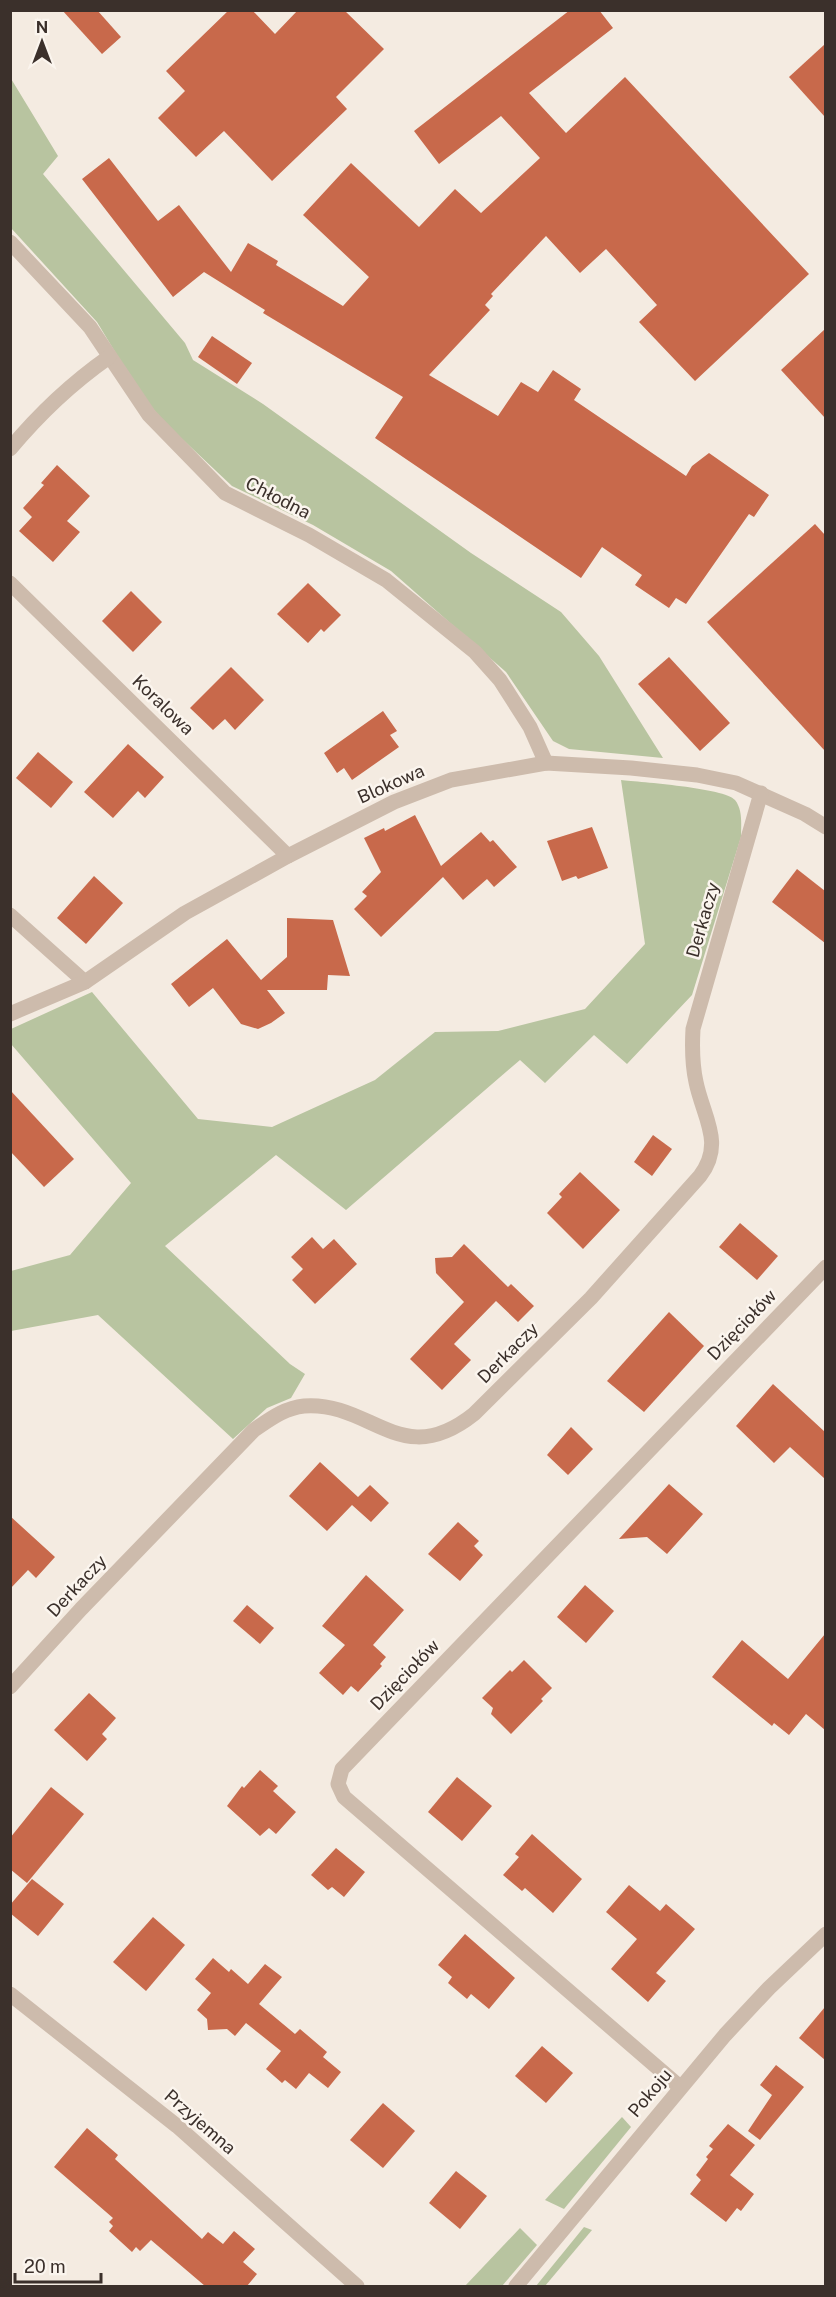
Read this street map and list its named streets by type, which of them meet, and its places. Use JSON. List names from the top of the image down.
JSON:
{
  "streets": {
    "street": [
      "Chłodna",
      "Koralowa",
      "Blokowa",
      "Derkaczy",
      "Dzięciołów",
      "Pokoju",
      "Przyjemna"
    ]
  },
  "crossings": [
    ["Chłodna", "Blokowa"],
    ["Koralowa", "Blokowa"],
    ["Blokowa", "Derkaczy"],
    ["Dzięciołów", "Pokoju"]
  ],
  "scale_bar": "20 m",
  "north": "top"
}
